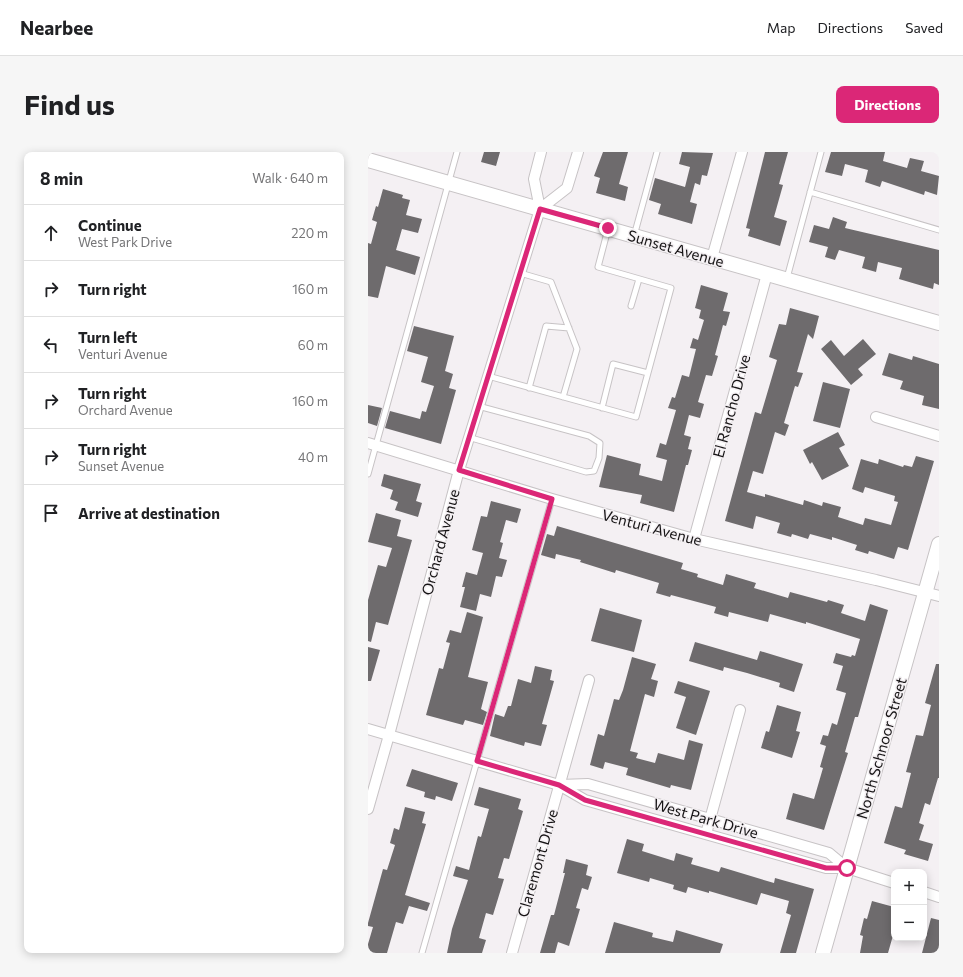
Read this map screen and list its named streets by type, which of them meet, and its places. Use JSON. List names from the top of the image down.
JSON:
{
  "streets": {
    "main road": ["Sunset Avenue", "North Schnoor Street"],
    "street": [
      "El Rancho Drive",
      "Venturi Avenue",
      "Orchard Avenue",
      "West Park Drive",
      "Claremont Drive"
    ]
  },
  "crossings": [
    ["Sunset Avenue", "El Rancho Drive"],
    ["Sunset Avenue", "Orchard Avenue"],
    ["El Rancho Drive", "Venturi Avenue"],
    ["Venturi Avenue", "Orchard Avenue"],
    ["Venturi Avenue", "North Schnoor Street"],
    ["Orchard Avenue", "West Park Drive"],
    ["North Schnoor Street", "West Park Drive"],
    ["West Park Drive", "Claremont Drive"]
  ],
  "page": {
    "header": "Nearbee",
    "nav": ["Map", "Directions", "Saved"],
    "buttons": "Directions",
    "title": "Find us",
    "heading": ["8 min", "Walk · 640 m"],
    "list": [
      ["Continue", "West Park Drive", "220 m"],
      ["Turn right", "160 m"],
      ["Turn left", "Venturi Avenue", "60 m"],
      ["Turn right", "Orchard Avenue", "160 m"],
      ["Turn right", "Sunset Avenue", "40 m"],
      "Arrive at destination"
    ],
    "map_buttons": ["+", "−"]
  }
}
